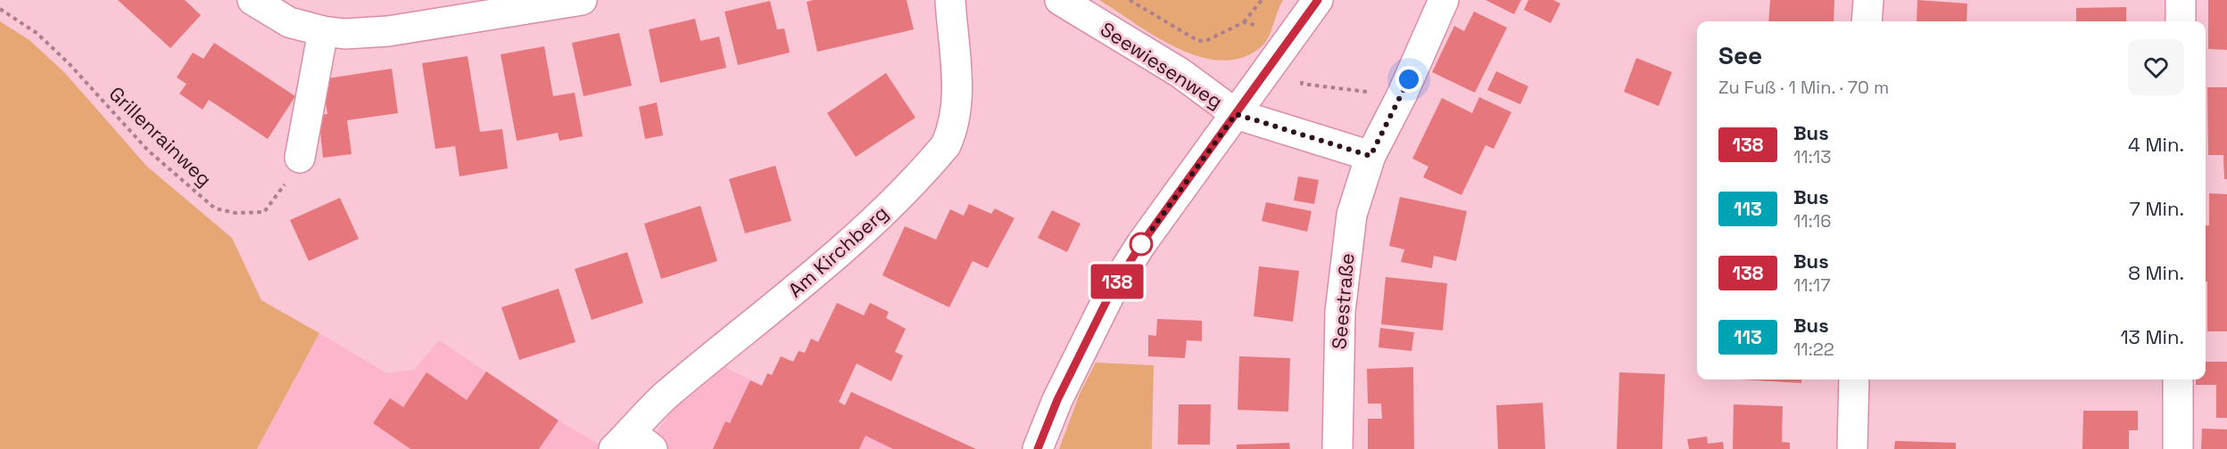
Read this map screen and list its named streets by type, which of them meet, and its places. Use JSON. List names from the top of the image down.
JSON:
{
  "streets": {
    "street": ["Seewiesenweg", "Am Kirchberg", "Seestraße"],
    "path": ["Grillenrainweg"]
  },
  "lines": ["bus line 138"],
  "page": {
    "on_map": "138",
    "heading": ["See", "Zu Fuß · 1 Min. · 70 m"],
    "list": [
      {
        "mark": "138",
        "name": "Bus",
        "note": "11:13",
        "value": "4 Min."
      },
      {
        "mark": "113",
        "name": "Bus",
        "note": "11:16",
        "value": "7 Min."
      },
      {
        "mark": "138",
        "name": "Bus",
        "note": "11:17",
        "value": "8 Min."
      },
      {
        "mark": "113",
        "name": "Bus",
        "note": "11:22",
        "value": "13 Min."
      }
    ]
  }
}
